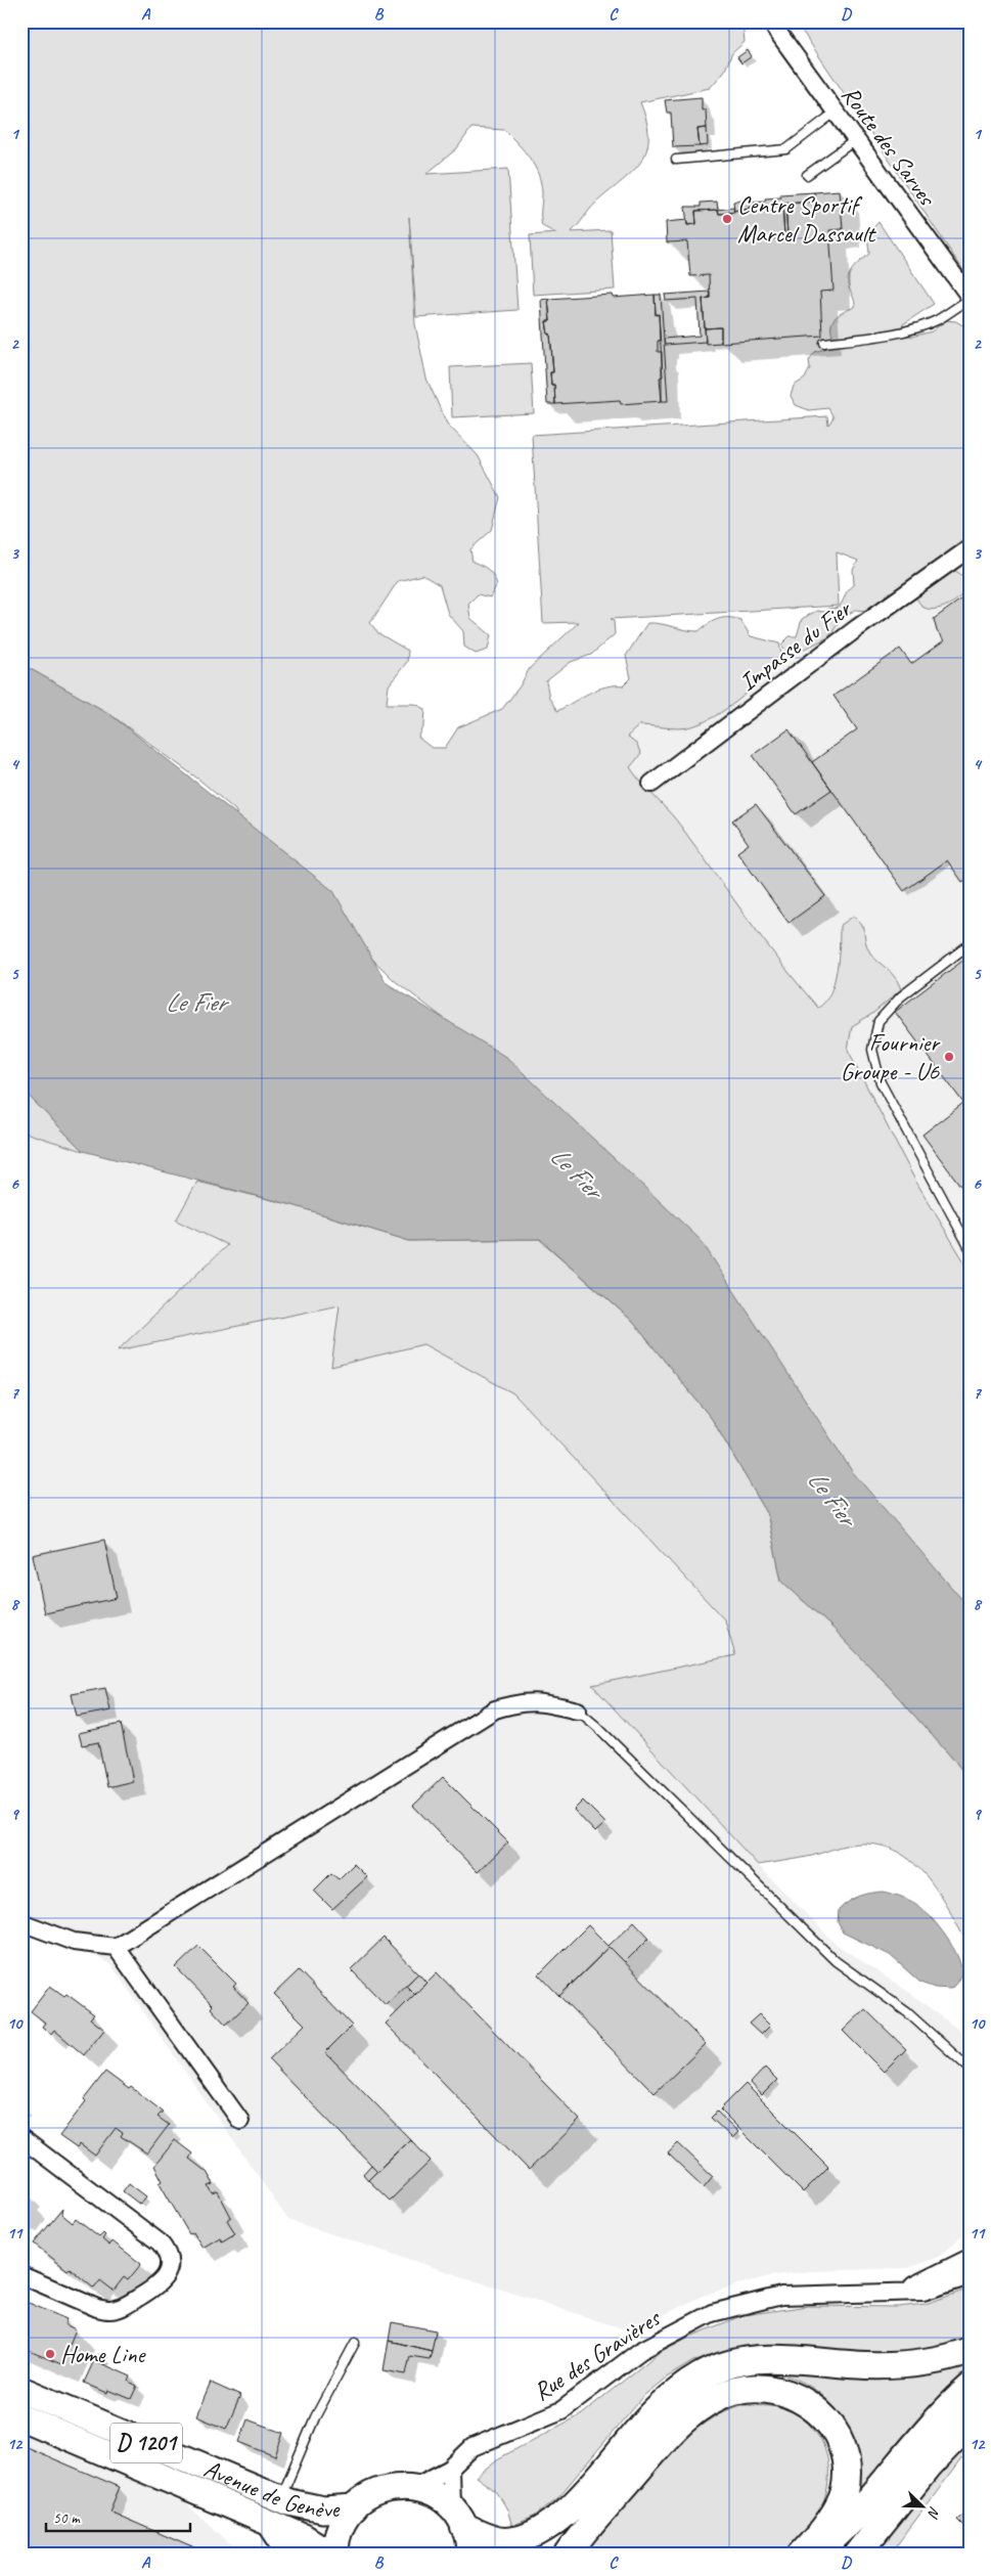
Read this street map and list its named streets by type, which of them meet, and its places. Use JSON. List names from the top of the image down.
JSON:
{
  "streets": {
    "main road": ["D 1201", "Avenue de Genève"],
    "street": ["Route des Sarves", "Impasse du Fier", "Rue des Gravières"]
  },
  "water": ["Le Fier"],
  "places": ["Centre Sportif Marcel Dassault", "Fournier Groupe - U6", "Home Line"],
  "scale_bar": "50 m",
  "north": "bottom right",
  "grid": {
    "columns": [
      "A",
      "B",
      "C",
      "D"
    ],
    "rows": [
      "1",
      "2",
      "3",
      "4",
      "5",
      "6",
      "7",
      "8",
      "9",
      "10",
      "11",
      "12"
    ]
  }
}
